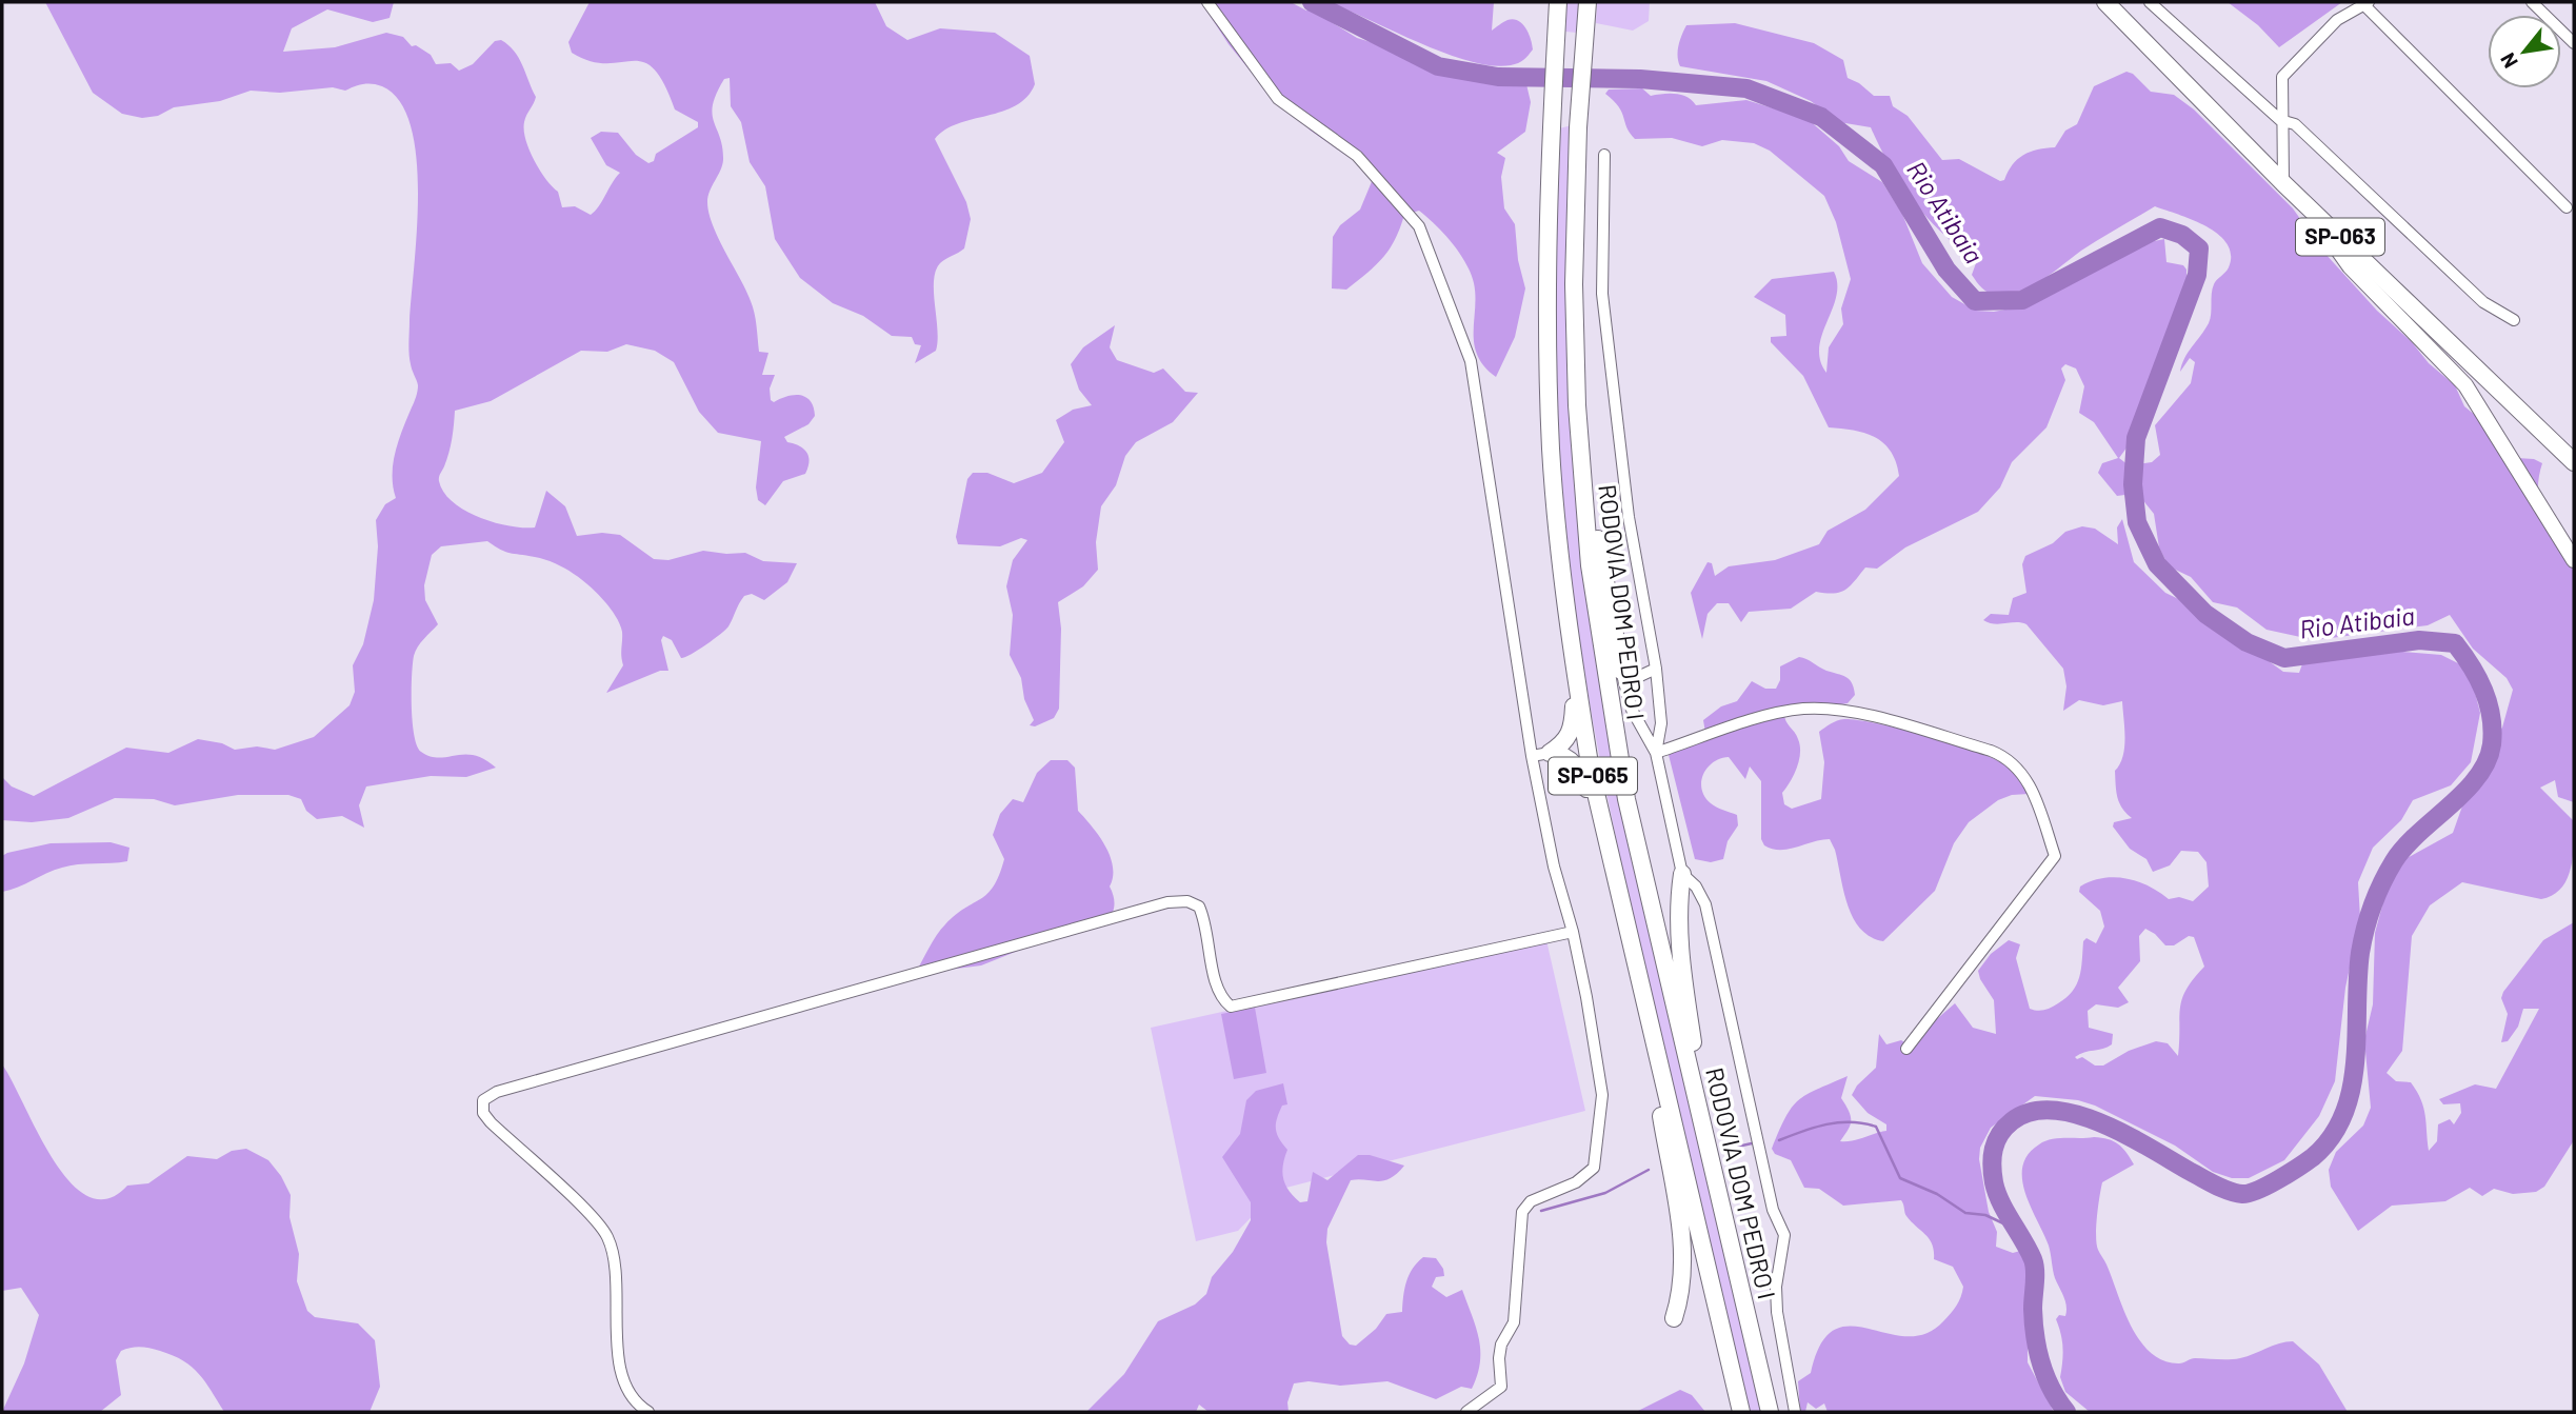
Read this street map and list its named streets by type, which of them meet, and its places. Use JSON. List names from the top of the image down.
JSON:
{
  "streets": {
    "highway": ["SP-063", "RODOVIA DOM PEDRO I", "SP-065"]
  },
  "water": ["Rio Atibaia"],
  "north": "bottom left"
}
